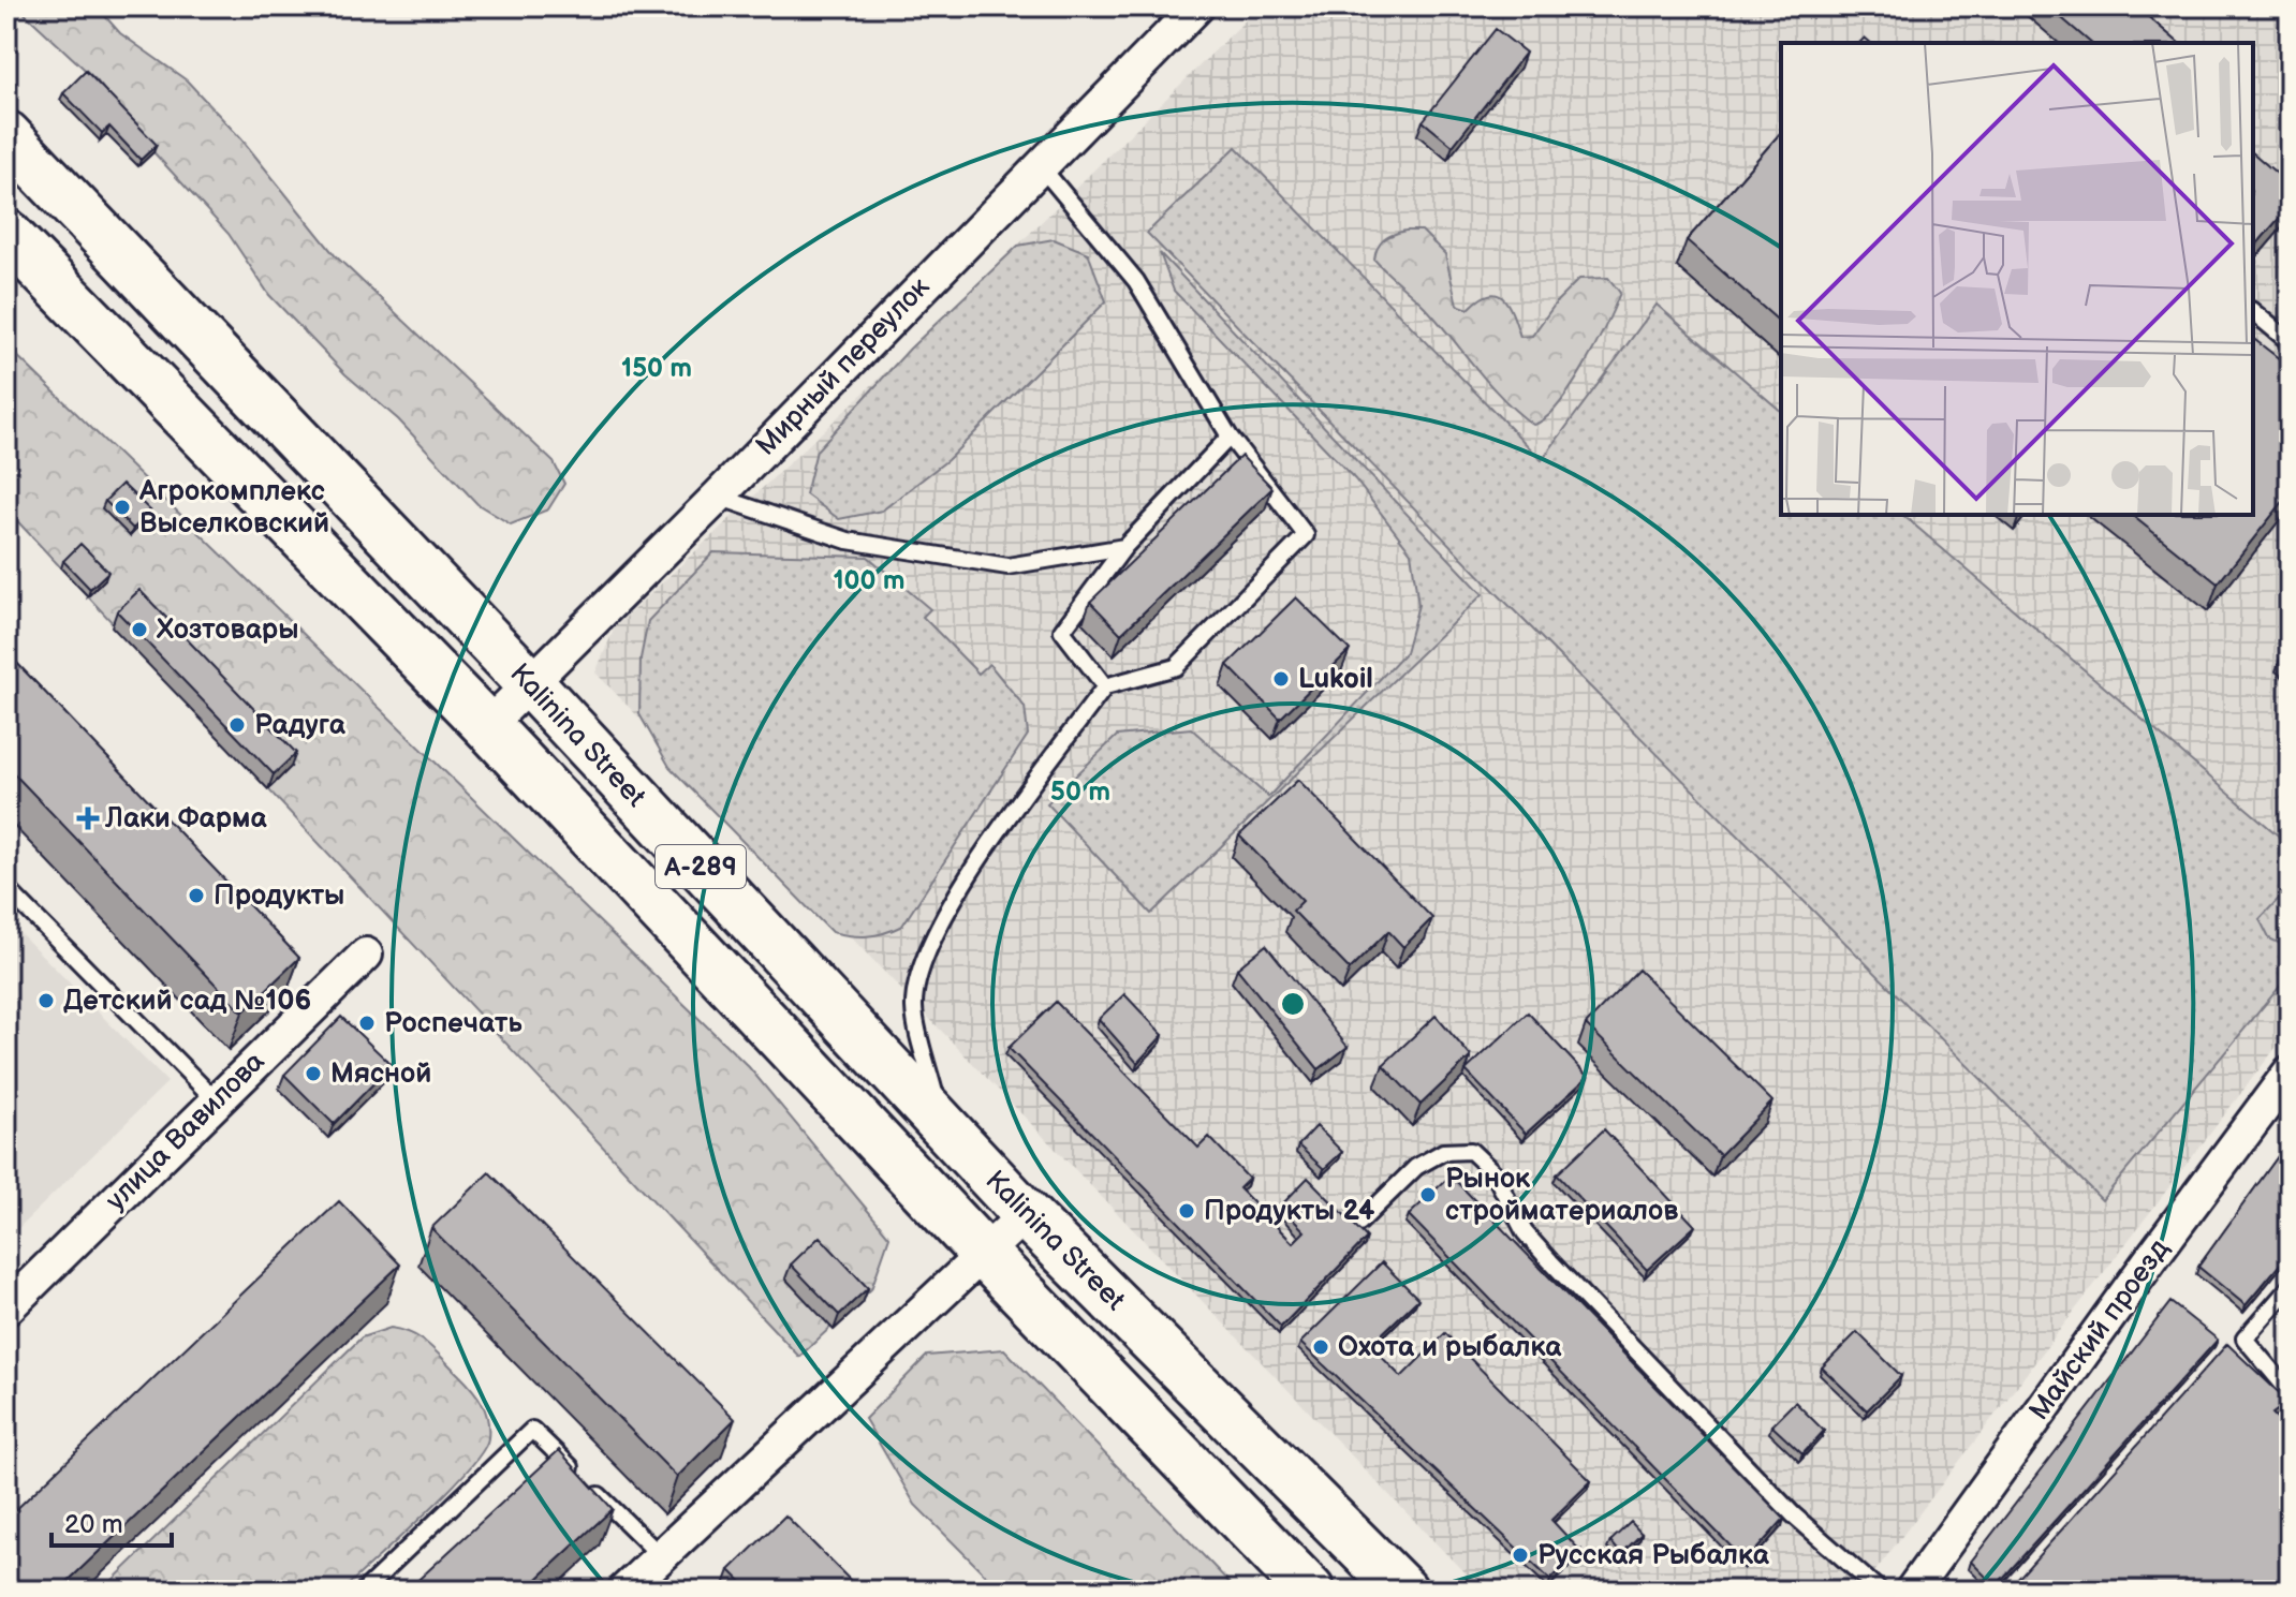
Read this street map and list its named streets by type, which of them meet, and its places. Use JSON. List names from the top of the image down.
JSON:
{
  "streets": {
    "highway": ["Kalinina Street", "А-289"],
    "street": ["Мирный переулок", "улица Вавилова", "Майский проезд"]
  },
  "crossings": [
    ["Мирный переулок", "Kalinina Street"]
  ],
  "places": {
    "other": [
      "Агрокомплекс Выселковский",
      "Хозтовары",
      "Lukoil",
      "Радуга",
      "Продукты",
      "Детский сад №106",
      "Роспечать",
      "Мясной",
      "Рынок стройматериалов",
      "Продукты 24",
      "Охота и рыбалка",
      "Русская Рыбалка"
    ],
    "health": ["Лаки Фарма"]
  },
  "scale_bar": "20 m",
  "rings": ["150 m", "100 m", "50 m"]
}
